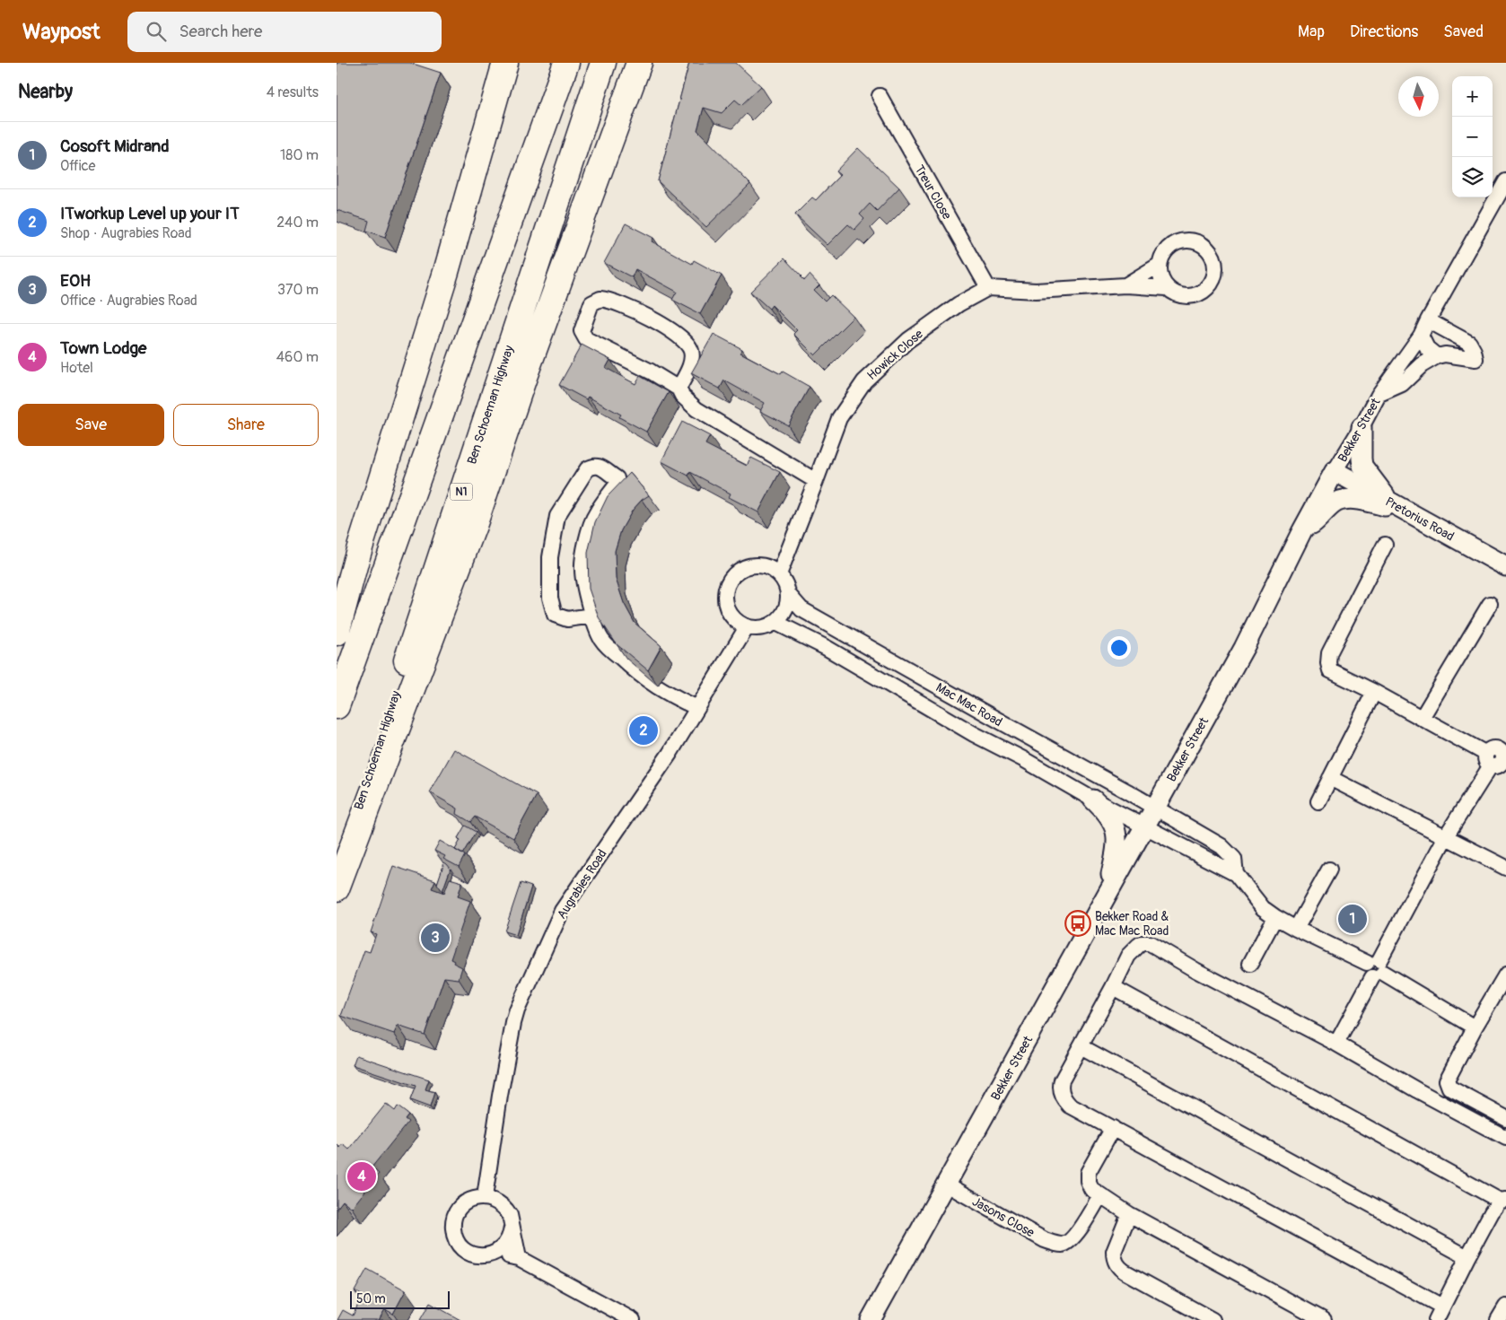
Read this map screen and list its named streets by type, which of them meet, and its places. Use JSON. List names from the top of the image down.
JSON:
{
  "streets": {
    "highway": ["Ben Schoeman Highway", "N1"],
    "street": [
      "Treur Close",
      "Howick Close",
      "Bekker Street",
      "Pretorius Road",
      "Mac Mac Road",
      "Augrabies Road",
      "Jasons Close"
    ]
  },
  "crossings": [
    ["Treur Close", "Howick Close"],
    ["Howick Close", "Mac Mac Road"],
    ["Howick Close", "Augrabies Road"],
    ["Bekker Street", "Pretorius Road"],
    ["Bekker Street", "Mac Mac Road"],
    ["Bekker Street", "Jasons Close"],
    ["Mac Mac Road", "Augrabies Road"]
  ],
  "places": {
    "bus stop": ["Bekker Road & Mac Mac Road"]
  },
  "scale_bar": "50 m",
  "north": "bottom",
  "page": {
    "header": "Waypost",
    "search": "Search here",
    "nav": ["Map", "Directions", "Saved"],
    "heading": ["Nearby", "4 results"],
    "map_buttons": ["+", "−"],
    "list": [
      {
        "mark": "1",
        "name": "Cosoft Midrand",
        "note": "Office",
        "value": "180 m"
      },
      {
        "mark": "2",
        "name": "ITworkup Level up your IT",
        "note": "Shop · Augrabies Road",
        "value": "240 m"
      },
      {
        "mark": "3",
        "name": "EOH",
        "note": "Office · Augrabies Road",
        "value": "370 m"
      },
      {
        "mark": "4",
        "name": "Town Lodge",
        "note": "Hotel",
        "value": "460 m"
      }
    ],
    "buttons": ["Save", "Share"],
    "pins": [
      "2",
      "1",
      "3",
      "4"
    ],
    "scale": "50 m"
  }
}
